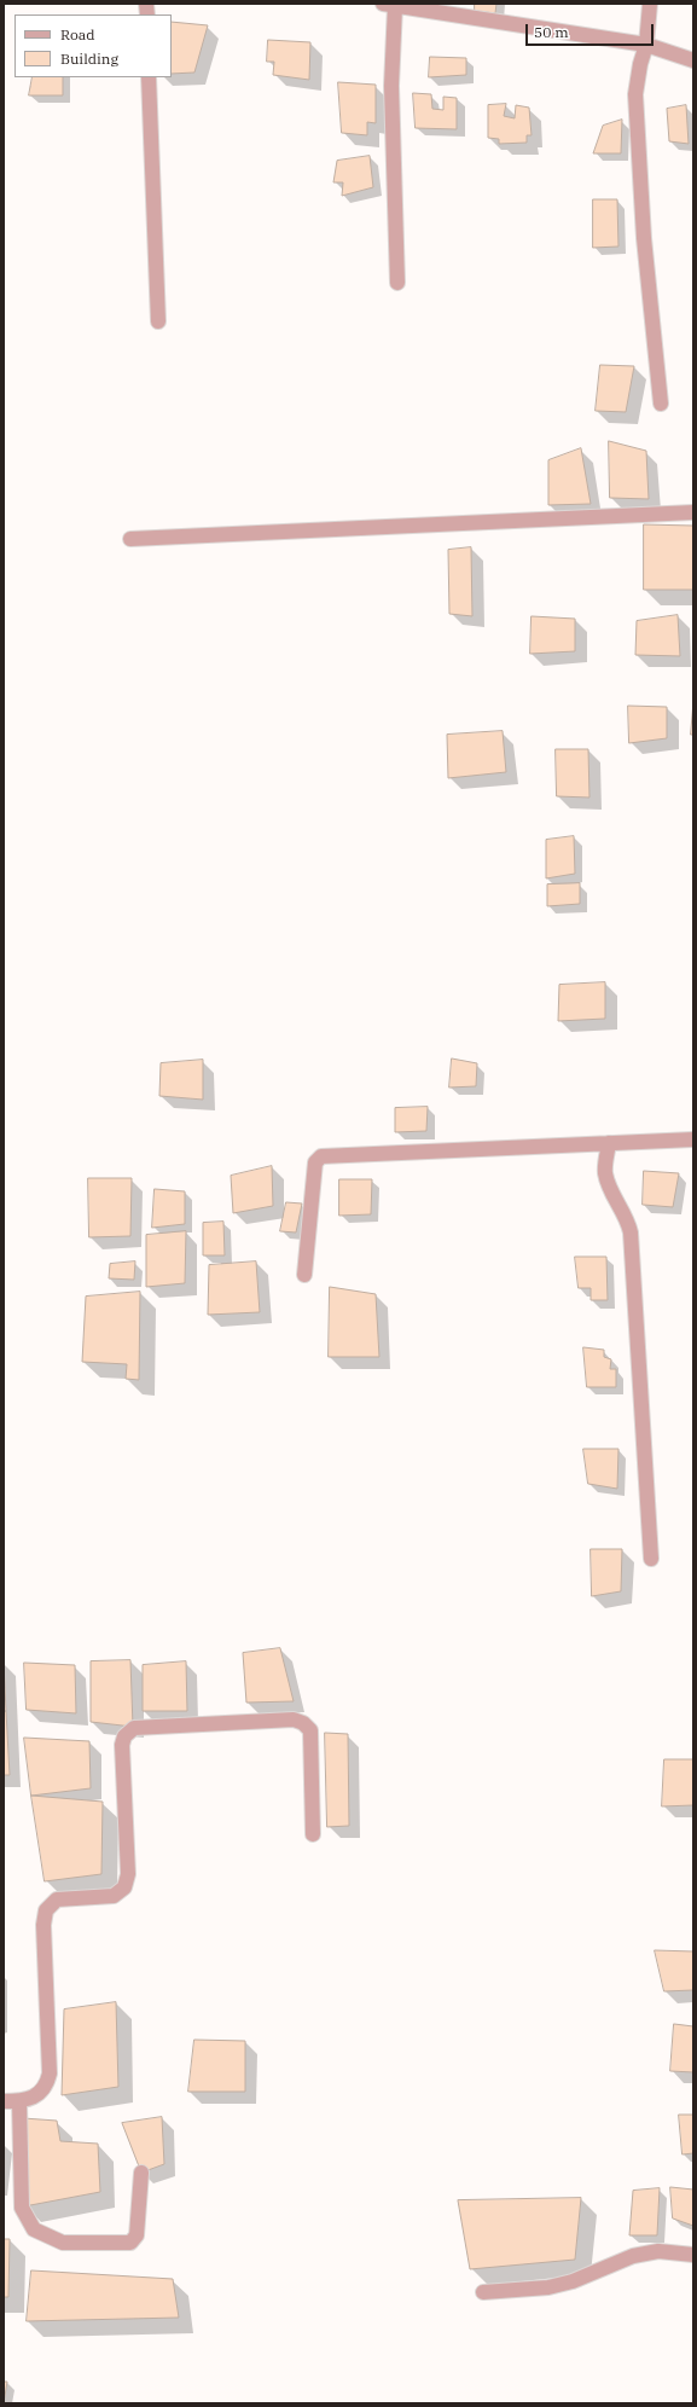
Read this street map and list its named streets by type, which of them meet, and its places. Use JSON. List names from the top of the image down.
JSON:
{
  "legend": ["Road", "Building"],
  "scale_bar": "50 m"
}
